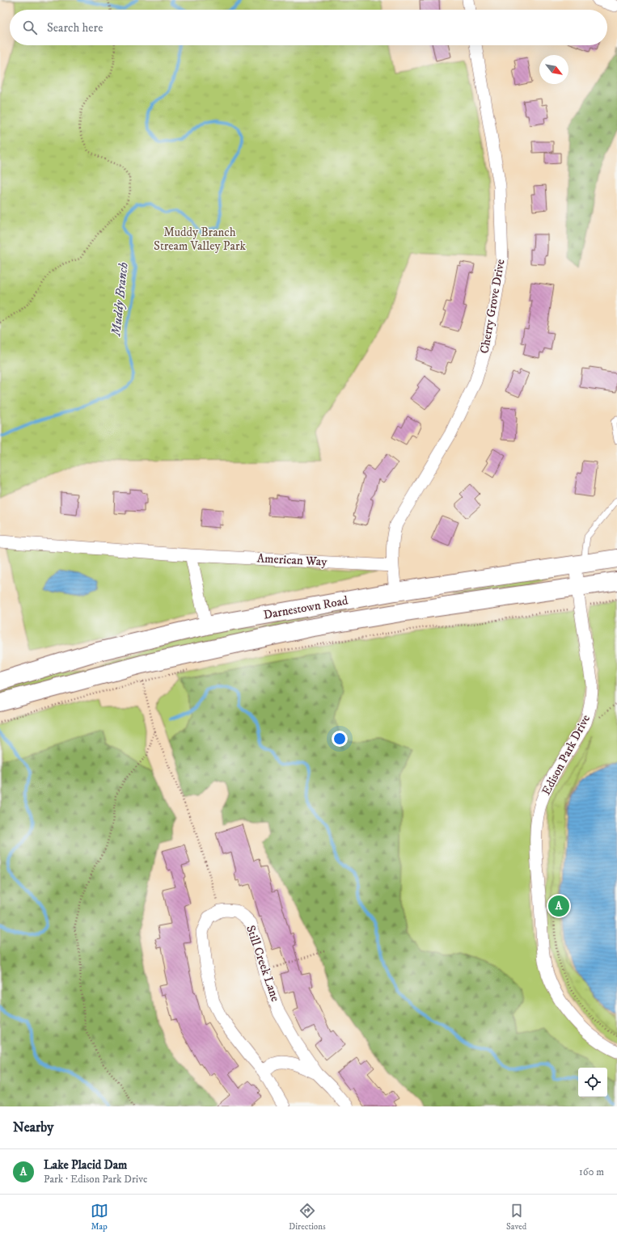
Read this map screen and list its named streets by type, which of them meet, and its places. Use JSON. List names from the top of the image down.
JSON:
{
  "streets": {
    "main road": ["Darnestown Road"],
    "street": [
      "Cherry Grove Drive",
      "American Way",
      "Edison Park Drive",
      "Still Creek Lane"
    ]
  },
  "crossings": [
    ["Cherry Grove Drive", "American Way"],
    ["Cherry Grove Drive", "Darnestown Road"],
    ["Darnestown Road", "Edison Park Drive"]
  ],
  "water": ["Muddy Branch"],
  "parks": ["Muddy Branch Stream Valley Park"],
  "north": "bottom right",
  "page": {
    "search": "Search here",
    "pins": "A",
    "heading": "Nearby",
    "list": [
      {
        "mark": "A",
        "name": "Lake Placid Dam",
        "note": "Park · Edison Park Drive",
        "value": "160 m"
      }
    ],
    "nav": ["Map", "Directions", "Saved"]
  }
}
